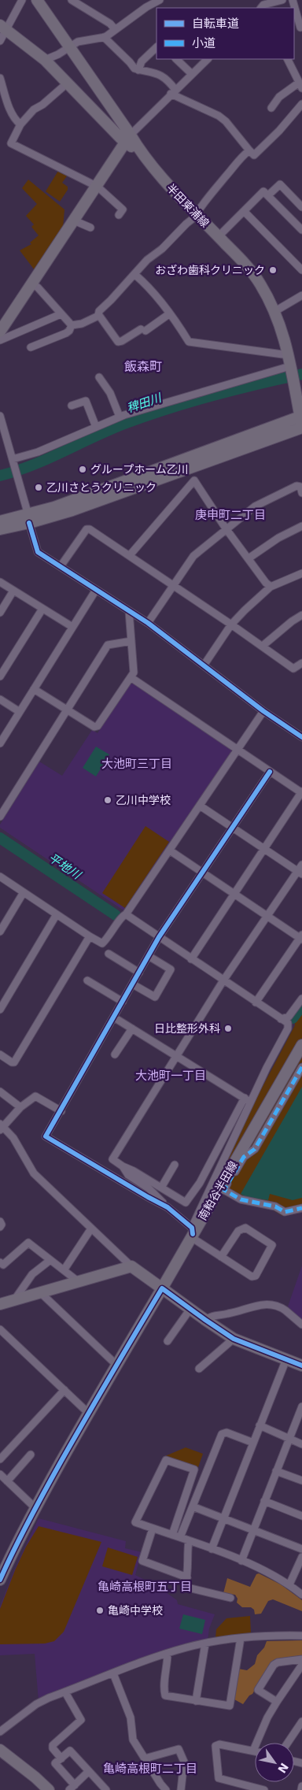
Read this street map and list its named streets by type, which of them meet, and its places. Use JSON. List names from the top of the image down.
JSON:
{
  "streets": {
    "street": ["半田東浦線", "南粕谷半田線"]
  },
  "districts": [
    "飯森町",
    "庚申町二丁目",
    "大池町三丁目",
    "大池町一丁目",
    "亀崎高根町五丁目",
    "亀崎高根町二丁目"
  ],
  "water": ["稗田川", "平地川"],
  "places": [
    "おざわ歯科クリニック",
    "グループホーム乙川",
    "乙川さとうクリニック",
    "乙川中学校",
    "日比整形外科",
    "亀崎中学校"
  ],
  "legend": ["自転車道", "小道"],
  "north": "bottom right"
}
